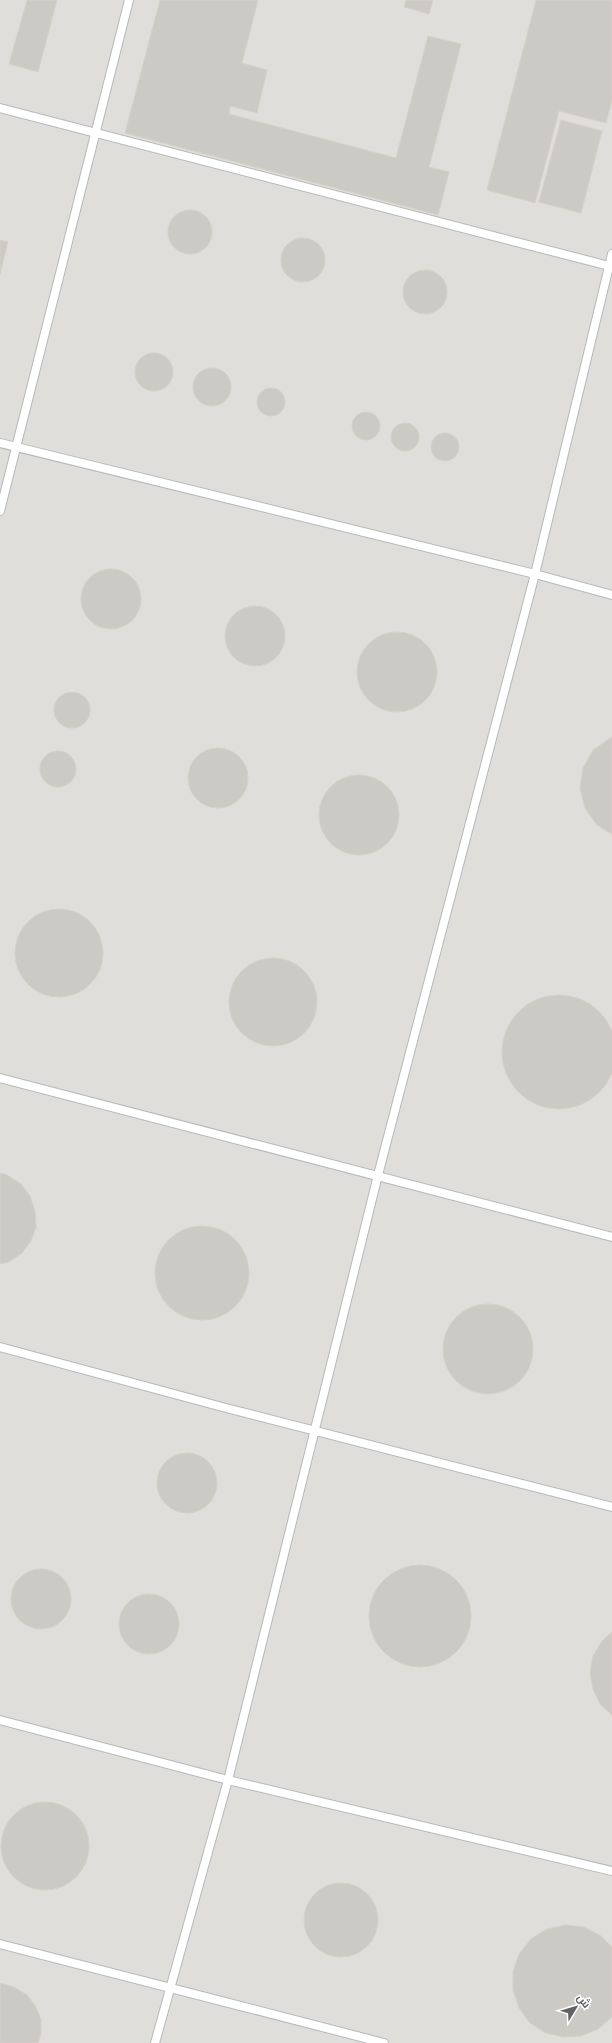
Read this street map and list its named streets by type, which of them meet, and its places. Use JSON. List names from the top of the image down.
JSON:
{
  "north": "top right"
}
